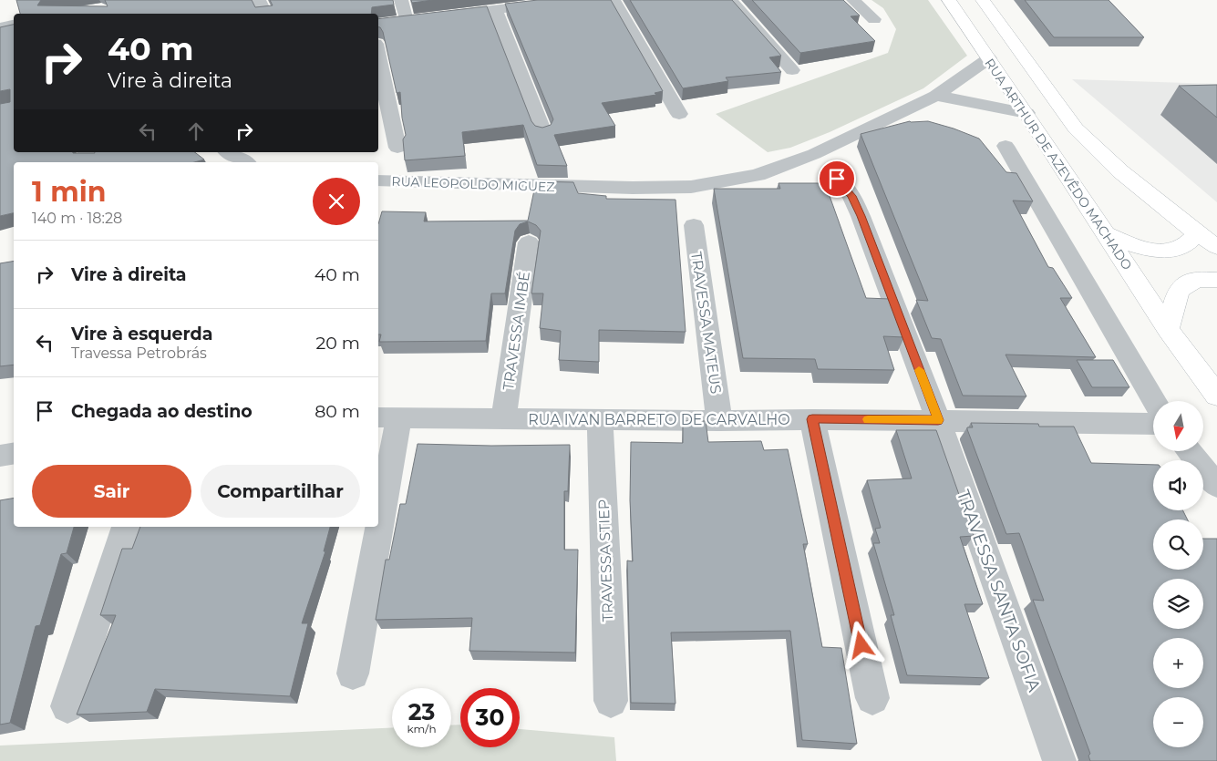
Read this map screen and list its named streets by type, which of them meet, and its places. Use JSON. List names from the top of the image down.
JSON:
{
  "streets": {
    "street": [
      "RUA ARTHUR DE AZEVÊDO MACHADO",
      "RUA LEOPOLDO MIGUEZ",
      "TRAVESSA MATEUS",
      "TRAVESSA IMBÉ",
      "RUA IVAN BARRETO DE CARVALHO",
      "TRAVESSA STIEP",
      "TRAVESSA SANTA SOFIA"
    ]
  },
  "crossings": [
    ["RUA ARTHUR DE AZEVÊDO MACHADO", "RUA LEOPOLDO MIGUEZ"],
    ["TRAVESSA MATEUS", "RUA IVAN BARRETO DE CARVALHO"],
    ["TRAVESSA IMBÉ", "RUA IVAN BARRETO DE CARVALHO"],
    ["RUA IVAN BARRETO DE CARVALHO", "TRAVESSA STIEP"],
    ["RUA IVAN BARRETO DE CARVALHO", "TRAVESSA SANTA SOFIA"]
  ],
  "north": "bottom",
  "page": {
    "turn": ["40 m", "Vire à direita"],
    "heading": ["1 min", "140 m · 18:28"],
    "list": [
      {
        "name": "Vire à direita",
        "value": "40 m"
      },
      {
        "name": "Vire à esquerda",
        "note": "Travessa Petrobrás",
        "value": "20 m"
      },
      {
        "name": "Chegada ao destino",
        "value": "80 m"
      }
    ],
    "map_buttons": ["+", "−"],
    "buttons": ["Sair", "Compartilhar"],
    "speed": "23 km/h",
    "limit": "30"
  }
}
